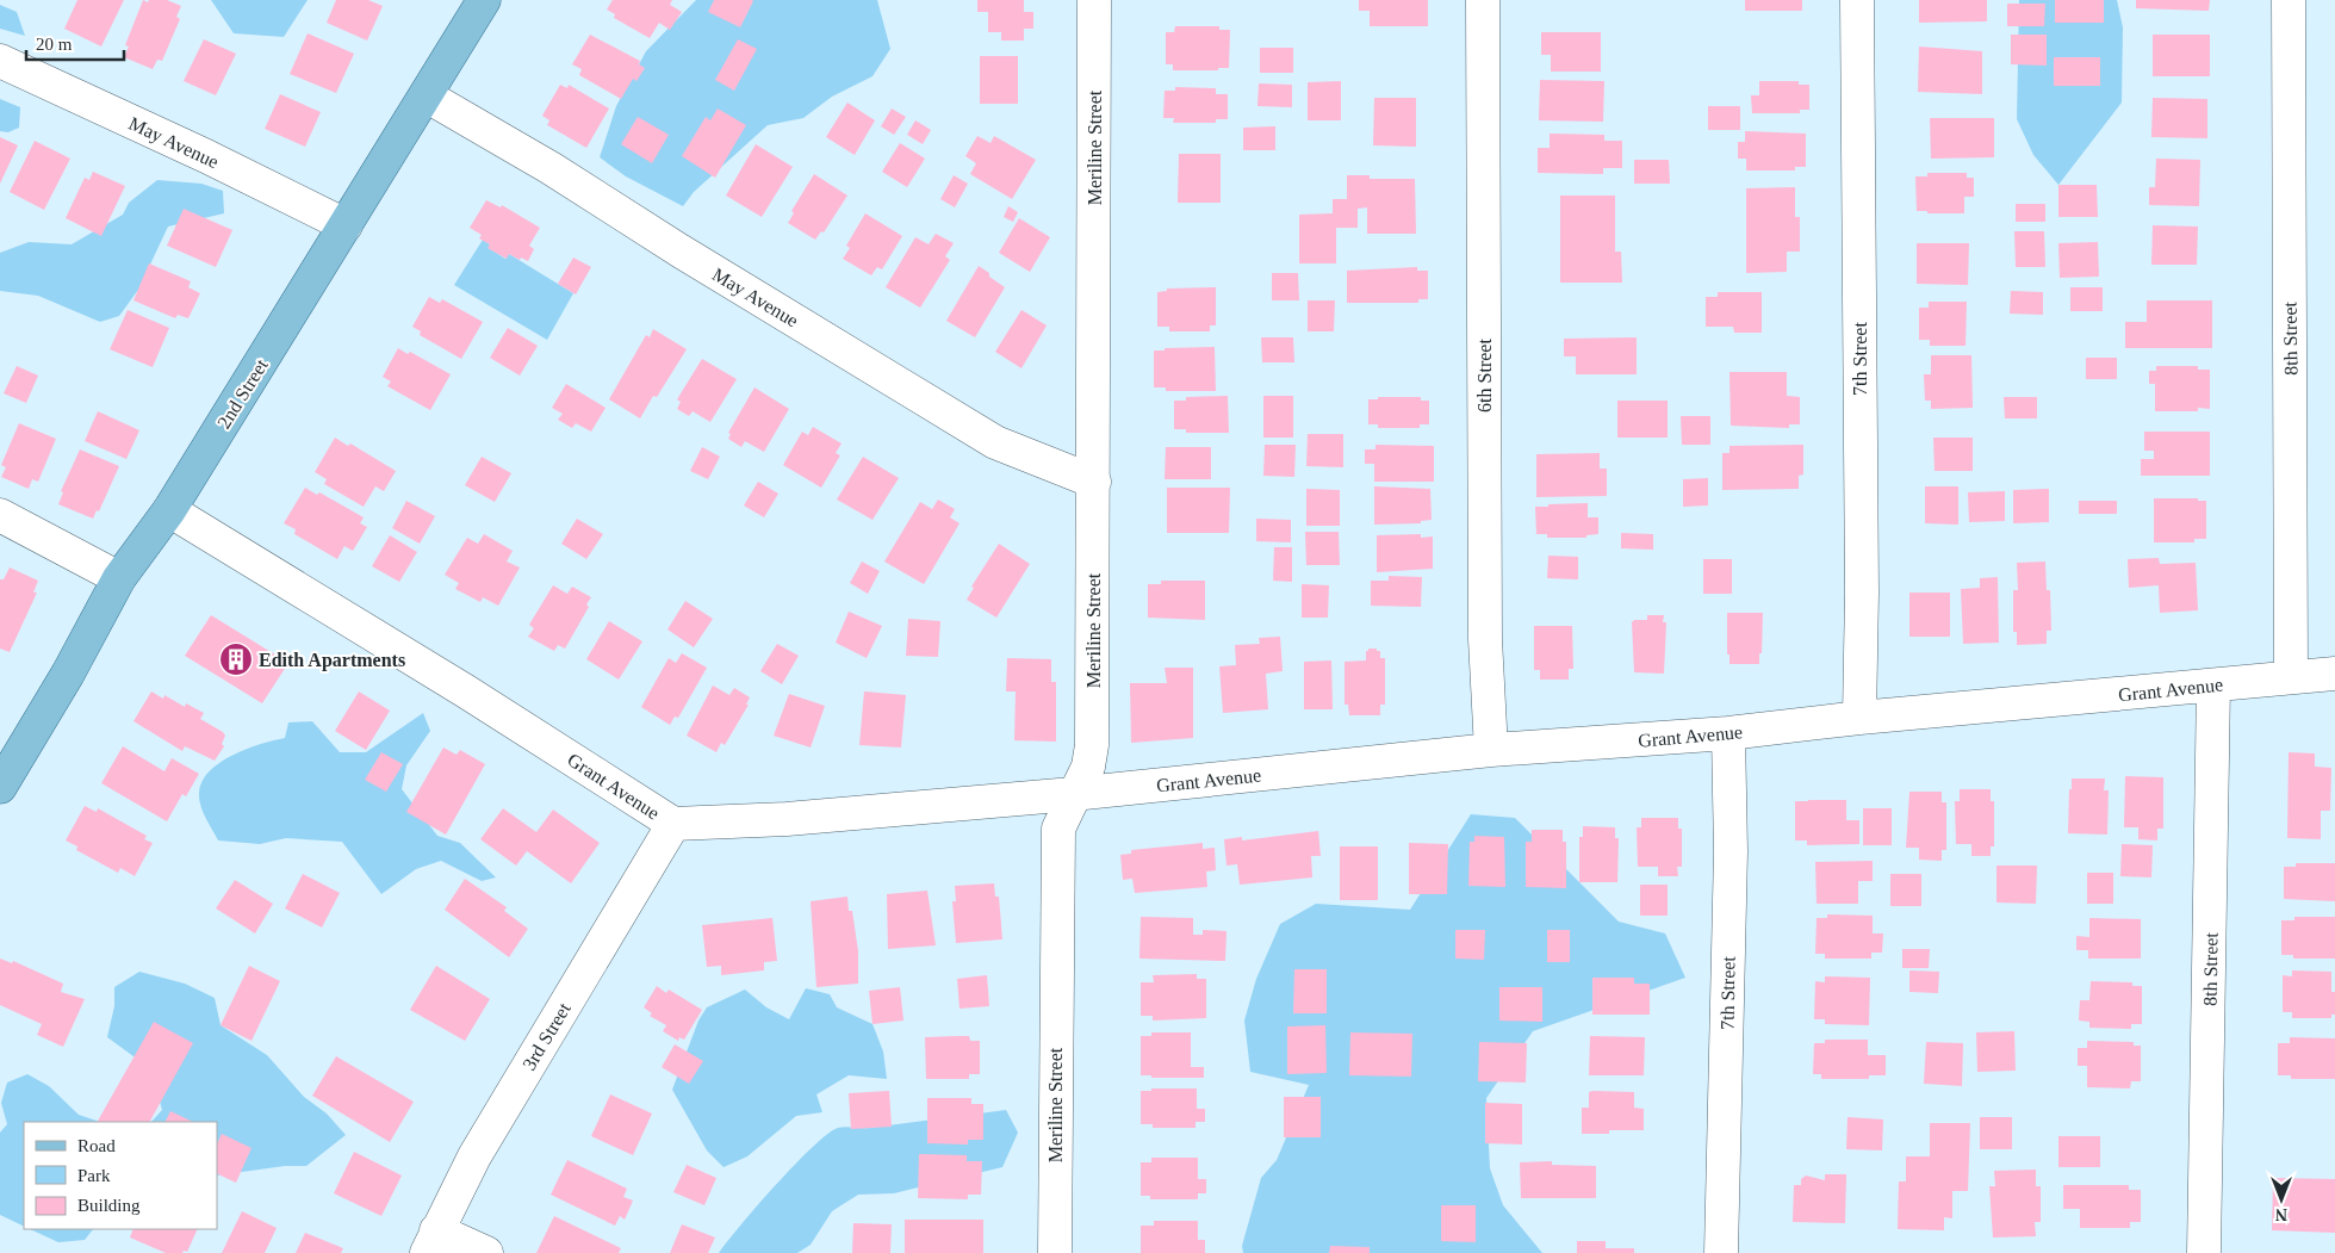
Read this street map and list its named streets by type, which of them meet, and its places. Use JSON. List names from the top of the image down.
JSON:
{
  "streets": {
    "main road": ["2nd Street"],
    "street": [
      "May Avenue",
      "Meriline Street",
      "8th Street",
      "7th Street",
      "6th Street",
      "Grant Avenue",
      "3rd Street"
    ]
  },
  "crossings": [
    ["May Avenue", "Meriline Street"],
    ["May Avenue", "2nd Street"],
    ["Meriline Street", "Grant Avenue"],
    ["8th Street", "Grant Avenue"],
    ["7th Street", "Grant Avenue"],
    ["6th Street", "Grant Avenue"],
    ["2nd Street", "Grant Avenue"],
    ["Grant Avenue", "3rd Street"]
  ],
  "places": {
    "building": ["Edith Apartments"]
  },
  "legend": ["Road", "Park", "Building"],
  "scale_bar": "20 m",
  "north": "bottom"
}
